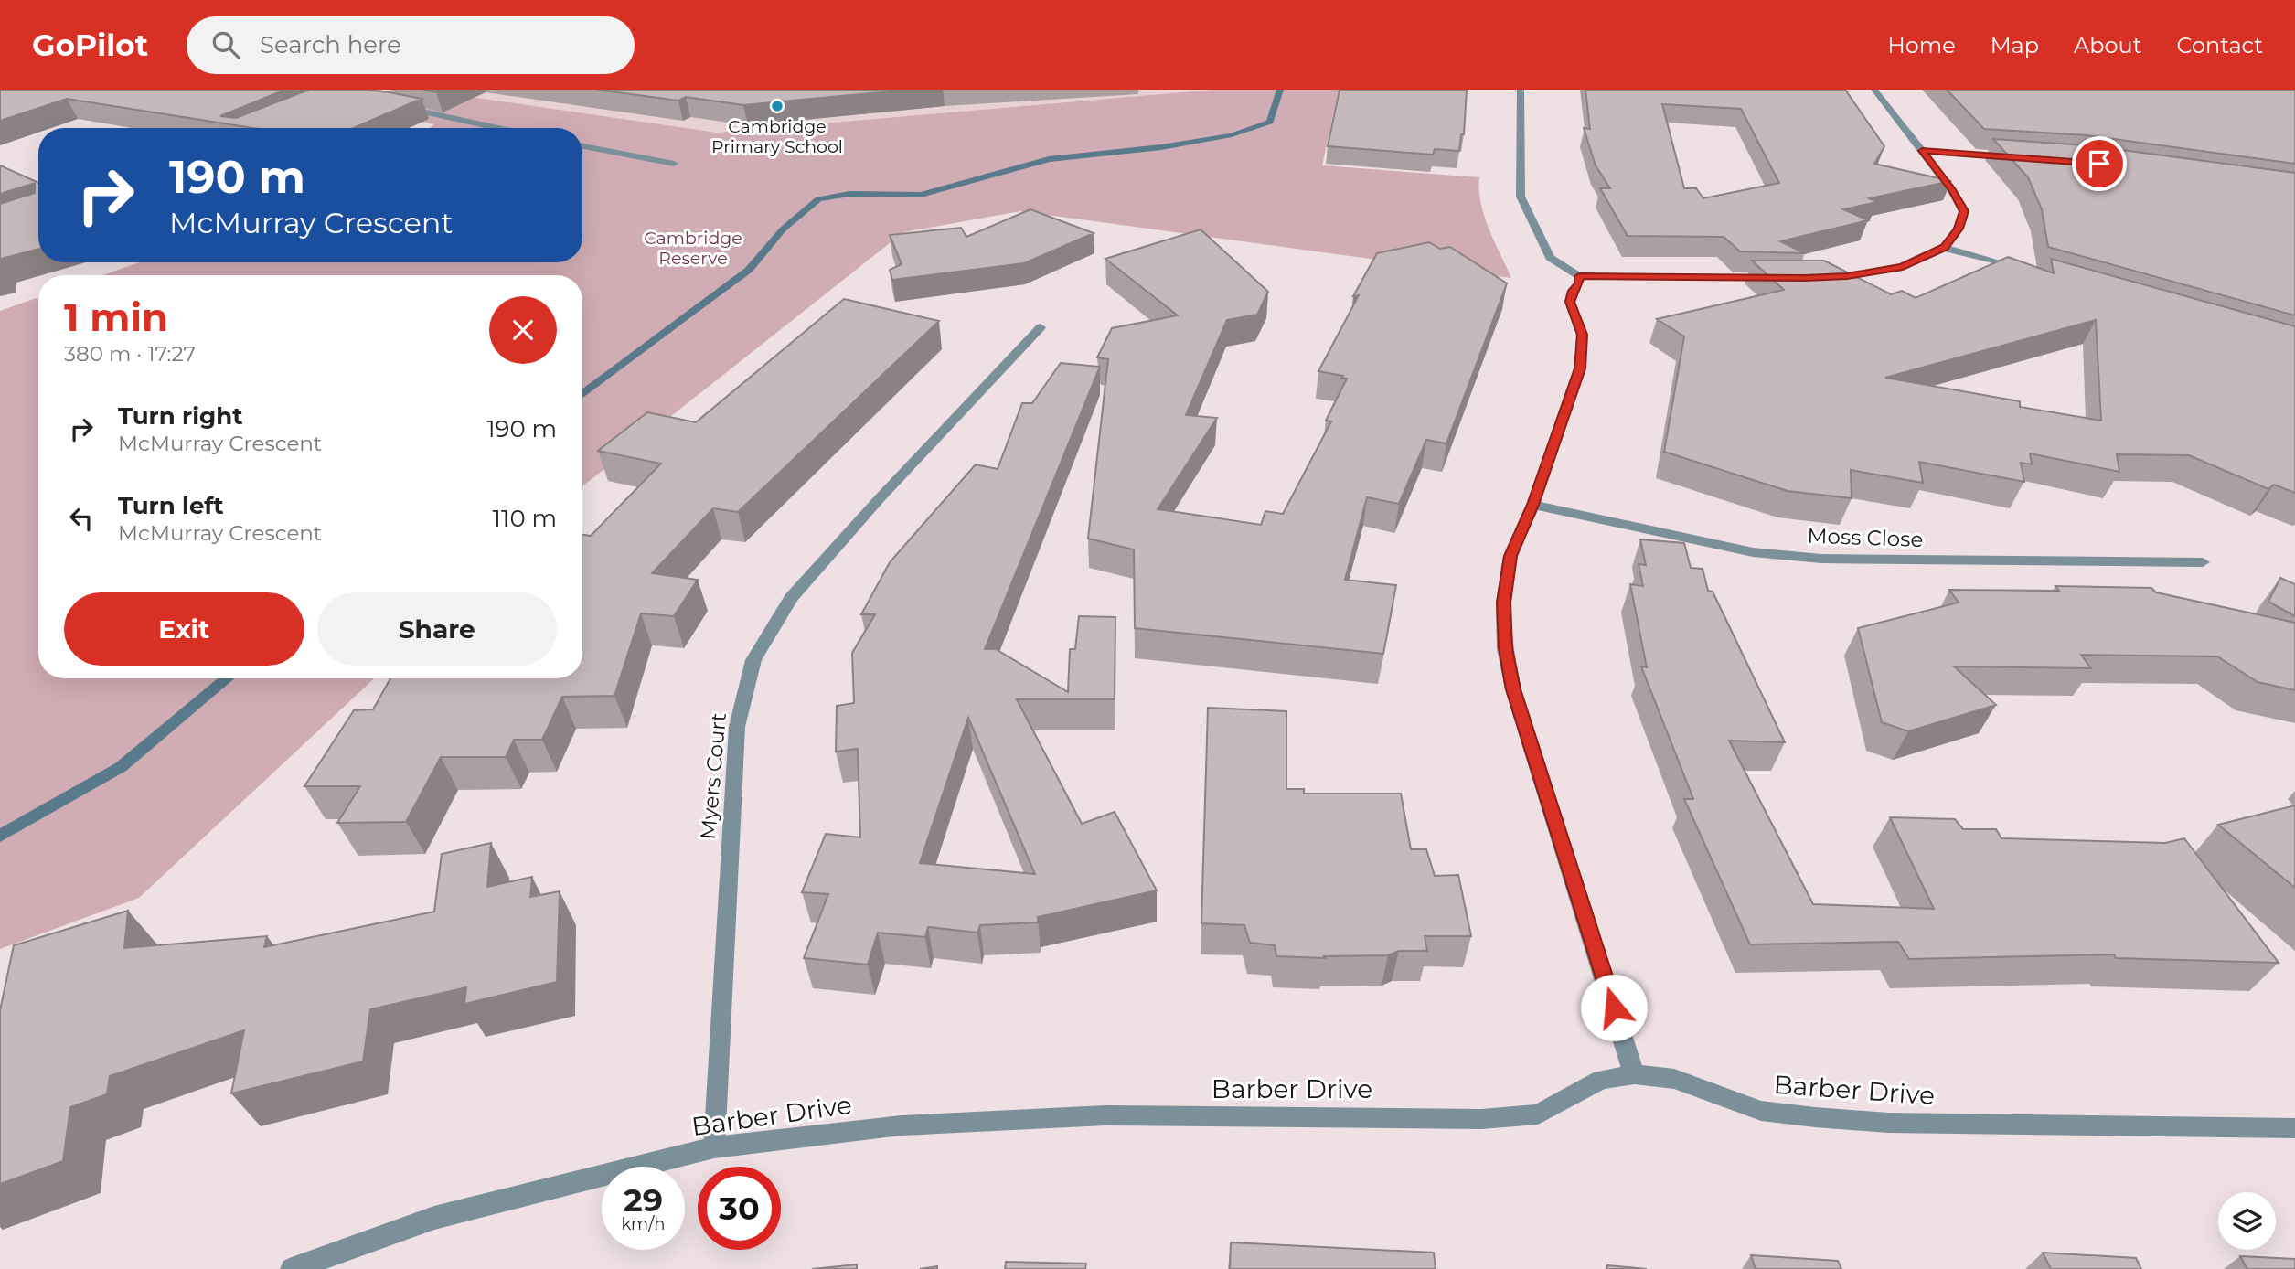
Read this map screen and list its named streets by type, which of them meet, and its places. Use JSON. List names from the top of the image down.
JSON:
{
  "streets": {
    "street": ["Moss Close", "Myers Court", "Barber Drive"]
  },
  "crossings": [
    ["Myers Court", "Barber Drive"]
  ],
  "parks": ["Cambridge Reserve"],
  "places": ["Cambridge Primary School"],
  "page": {
    "header": "GoPilot",
    "search": "Search here",
    "nav": [
      "Home",
      "Map",
      "About",
      "Contact"
    ],
    "turn": ["190 m", "McMurray Crescent"],
    "heading": ["1 min", "380 m · 17:27"],
    "list": [
      {
        "name": "Turn right",
        "note": "McMurray Crescent",
        "value": "190 m"
      },
      {
        "name": "Turn left",
        "note": "McMurray Crescent",
        "value": "110 m"
      }
    ],
    "buttons": ["Exit", "Share"],
    "speed": "29 km/h",
    "limit": "30"
  }
}
